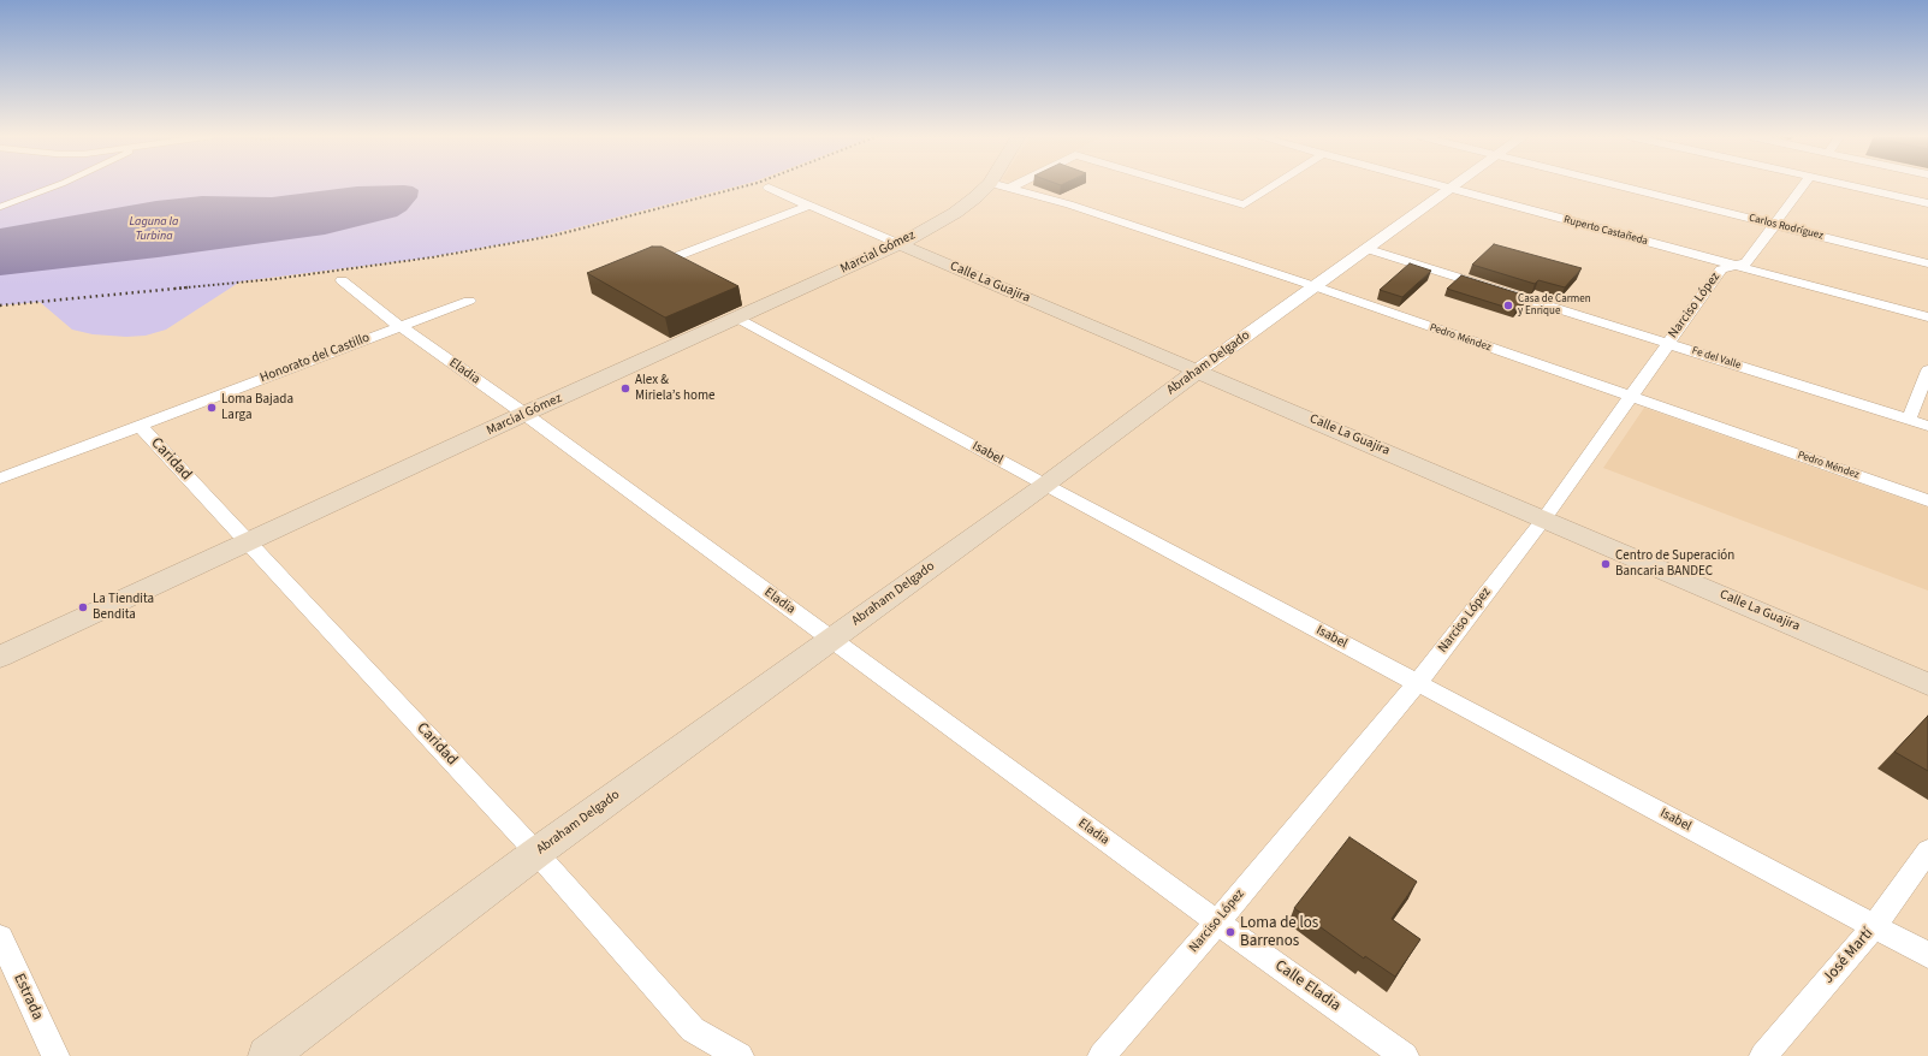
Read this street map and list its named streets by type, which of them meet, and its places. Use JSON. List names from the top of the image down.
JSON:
{
  "streets": {
    "main road": ["Marcial Gómez", "Calle La Guajira", "Abraham Delgado"],
    "street": [
      "Carlos Rodríguez",
      "Ruperto Castañeda",
      "Narciso López",
      "Pedro Méndez",
      "Honorato del Castillo",
      "Fe del Valle",
      "Eladia",
      "Isabel",
      "Caridad",
      "José Martí",
      "Calle Eladia",
      "Estrada"
    ]
  },
  "crossings": [
    ["Carlos Rodríguez", "Narciso López"],
    ["Ruperto Castañeda", "Narciso López"],
    ["Ruperto Castañeda", "Abraham Delgado"],
    ["Marcial Gómez", "Calle La Guajira"],
    ["Marcial Gómez", "Eladia"],
    ["Marcial Gómez", "Isabel"],
    ["Marcial Gómez", "Caridad"],
    ["Calle La Guajira", "Narciso López"],
    ["Calle La Guajira", "Abraham Delgado"],
    ["Narciso López", "Pedro Méndez"],
    ["Narciso López", "Fe del Valle"],
    ["Narciso López", "Eladia"],
    ["Narciso López", "Isabel"],
    ["Narciso López", "Calle Eladia"],
    ["Pedro Méndez", "Abraham Delgado"],
    ["Honorato del Castillo", "Eladia"],
    ["Honorato del Castillo", "Caridad"],
    ["Fe del Valle", "Abraham Delgado"],
    ["Abraham Delgado", "Eladia"],
    ["Abraham Delgado", "Isabel"],
    ["Abraham Delgado", "Caridad"],
    ["Eladia", "Calle Eladia"],
    ["Isabel", "José Martí"]
  ],
  "water": ["Laguna la Turbina"],
  "places": [
    "Casa de Carmen y Enrique",
    "Alex & Miriela’s home",
    "Loma Bajada Larga",
    "Centro de Superación Bancaria BANDEC",
    "La Tiendita Bendita",
    "Loma de los Barrenos"
  ]
}
